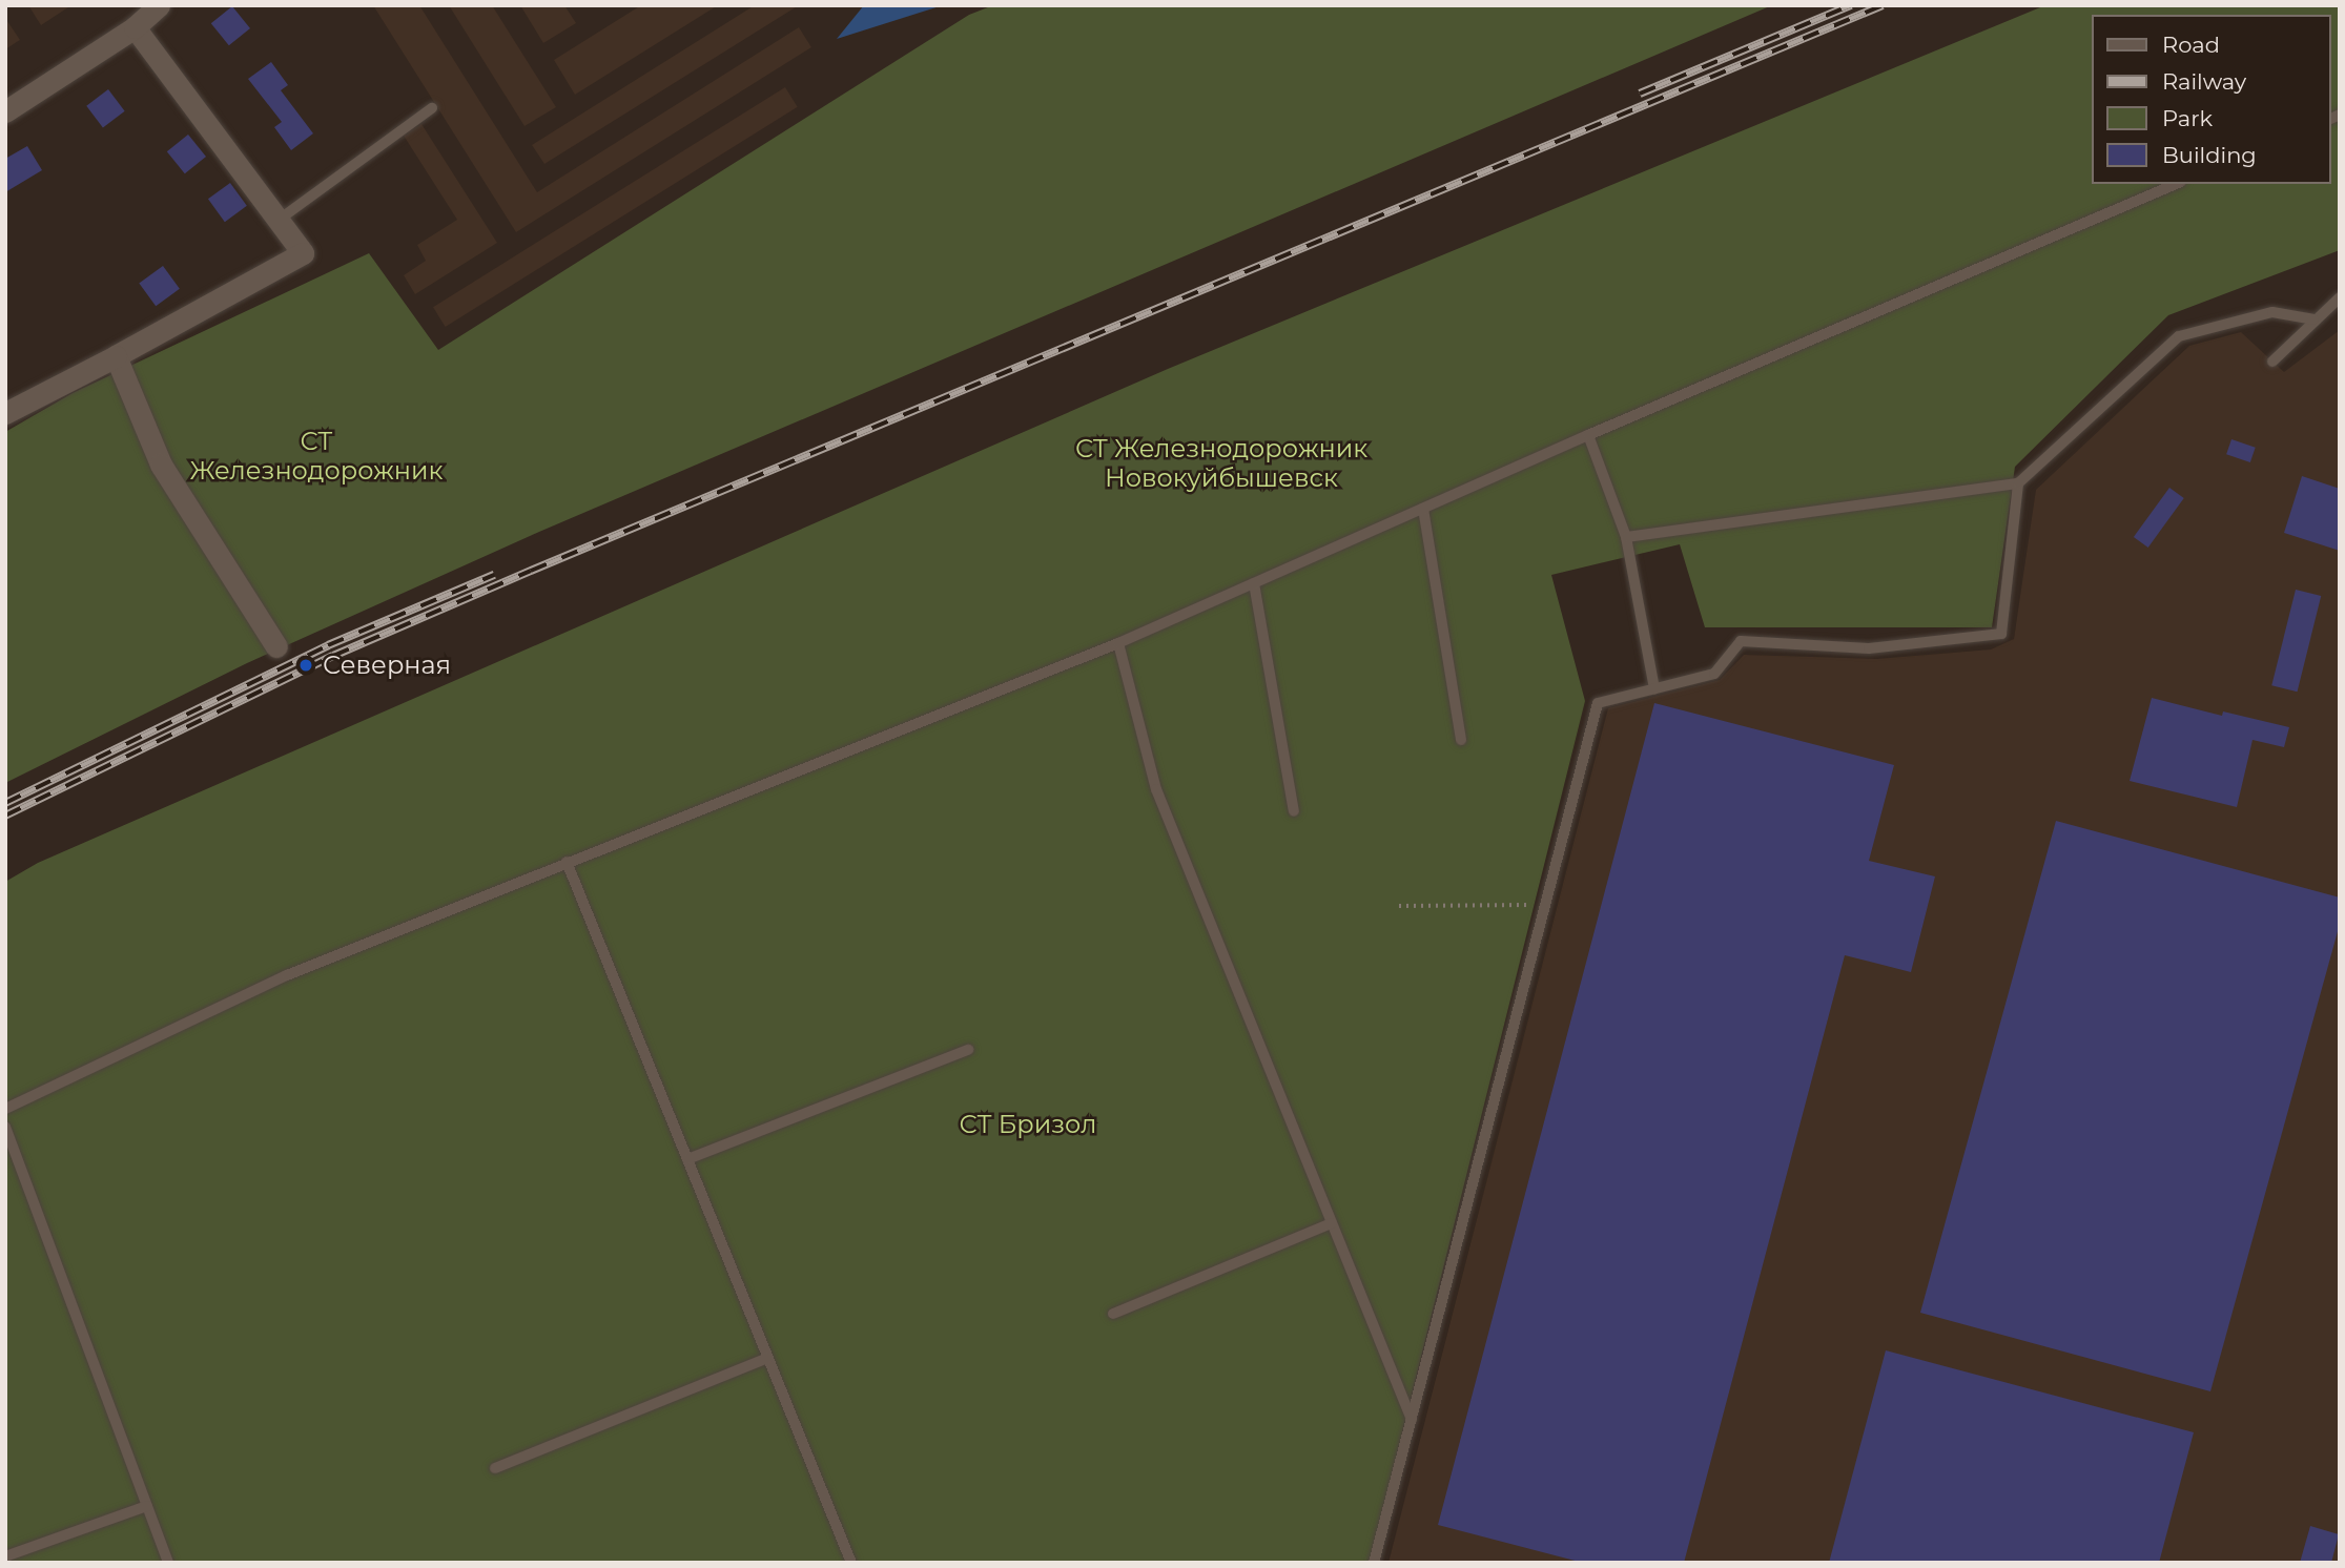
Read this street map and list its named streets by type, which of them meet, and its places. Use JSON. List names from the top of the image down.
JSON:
{
  "parks": ["СТ Железнодорожник", "СТ Железнодорожник Новокуйбышевск", "СТ Бризол"],
  "places": ["Северная"],
  "legend": [
    "Road",
    "Railway",
    "Park",
    "Building"
  ]
}
